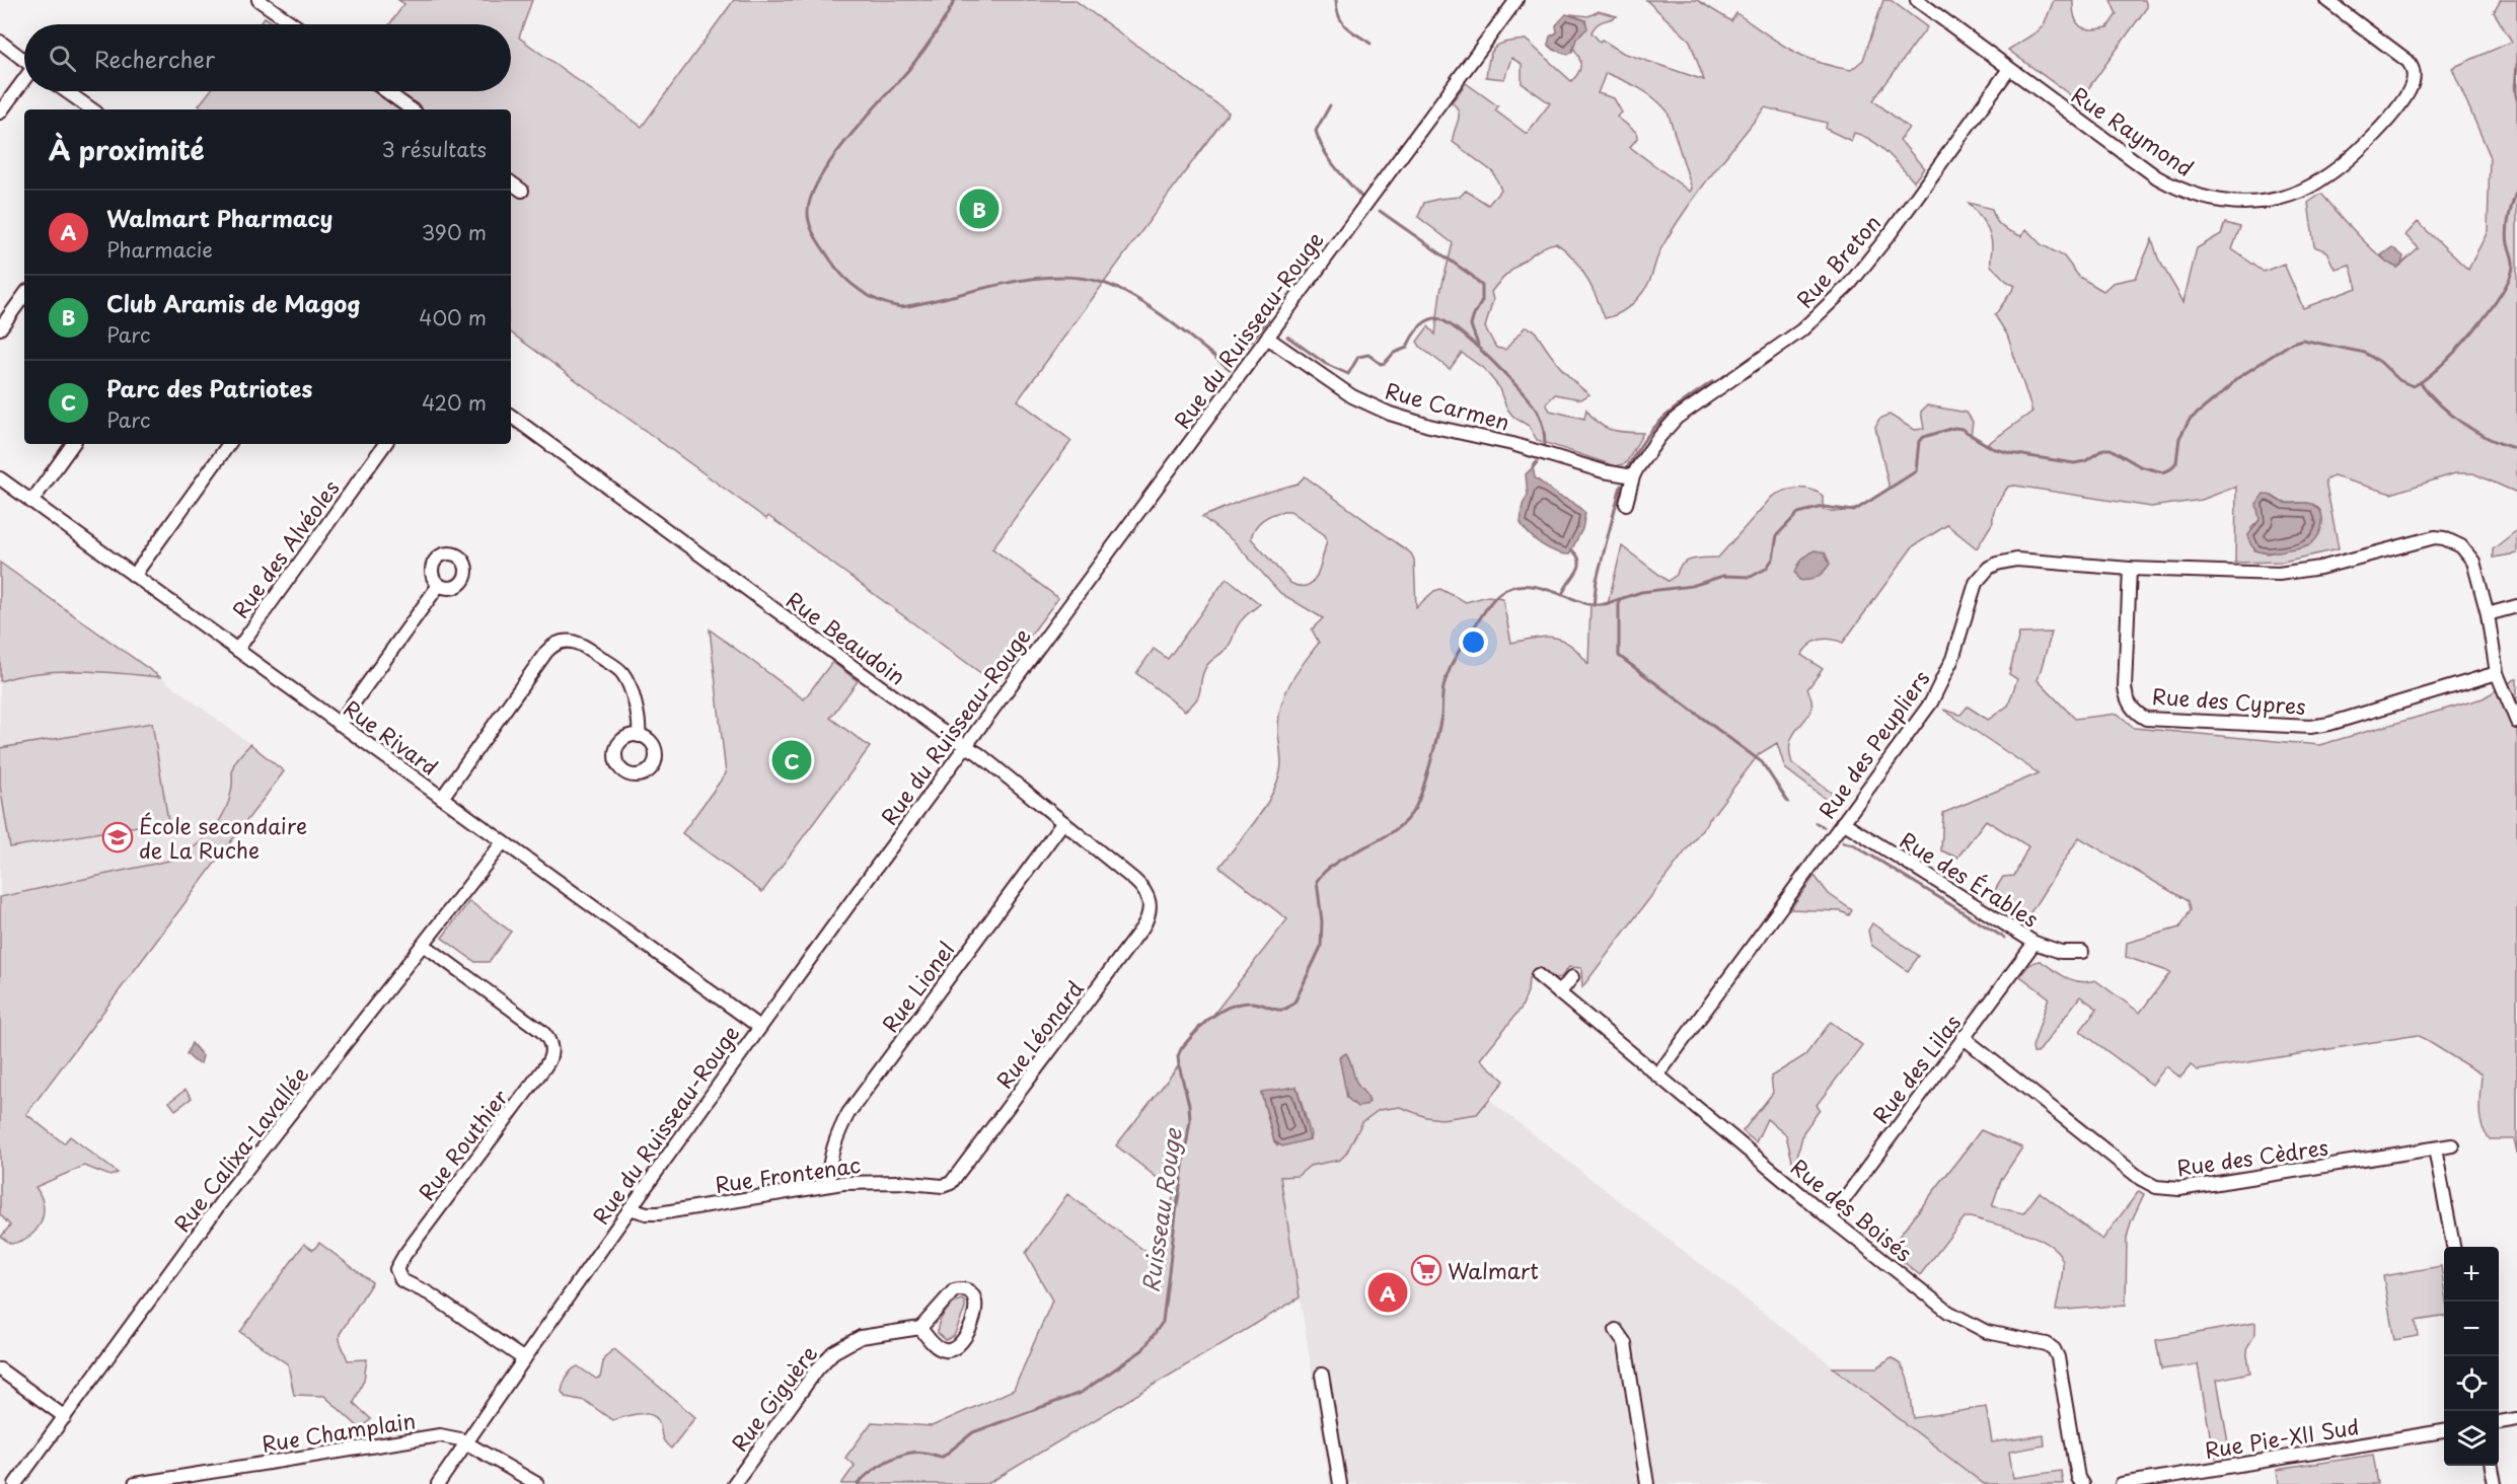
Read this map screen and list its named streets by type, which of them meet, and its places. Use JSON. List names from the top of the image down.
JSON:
{
  "streets": {
    "street": [
      "Rue Raymond",
      "Rue Breton",
      "Rue du Ruisseau-Rouge",
      "Rue Carmen",
      "Rue des Alvéoles",
      "Rue Beaudoin",
      "Rue des Cypres",
      "Rue Rivard",
      "Rue des Peupliers",
      "Rue des Érables",
      "Rue Lionel",
      "Rue Léonard",
      "Rue des Lilas",
      "Rue Routhier",
      "Rue Calixa-Lavallée",
      "Rue des Cèdres",
      "Rue Frontenac",
      "Rue des Boisés",
      "Rue Giguère",
      "Rue Champlain",
      "Rue Pie-XII Sud"
    ]
  },
  "crossings": [
    ["Rue Raymond", "Rue Breton"],
    ["Rue Breton", "Rue Carmen"],
    ["Rue du Ruisseau-Rouge", "Rue Carmen"],
    ["Rue du Ruisseau-Rouge", "Rue Beaudoin"],
    ["Rue du Ruisseau-Rouge", "Rue Rivard"],
    ["Rue du Ruisseau-Rouge", "Rue Routhier"],
    ["Rue du Ruisseau-Rouge", "Rue Frontenac"],
    ["Rue du Ruisseau-Rouge", "Rue Champlain"],
    ["Rue des Alvéoles", "Rue Rivard"],
    ["Rue Beaudoin", "Rue Lionel"],
    ["Rue Beaudoin", "Rue Léonard"],
    ["Rue des Cypres", "Rue des Peupliers"],
    ["Rue Rivard", "Rue Calixa-Lavallée"],
    ["Rue des Peupliers", "Rue des Érables"],
    ["Rue des Peupliers", "Rue des Boisés"],
    ["Rue des Érables", "Rue des Lilas"],
    ["Rue Lionel", "Rue Frontenac"],
    ["Rue Léonard", "Rue Frontenac"],
    ["Rue des Lilas", "Rue des Cèdres"],
    ["Rue des Lilas", "Rue des Boisés"],
    ["Rue Routhier", "Rue Calixa-Lavallée"]
  ],
  "water": ["Ruisseau Rouge"],
  "places": {
    "school or university": ["École secondaire de La Ruche"],
    "supermarket": ["Walmart"]
  },
  "page": {
    "search": "Rechercher",
    "heading": ["À proximité", "3 résultats"],
    "pins": ["B", "C", "A"],
    "list": [
      {
        "mark": "A",
        "name": "Walmart Pharmacy",
        "note": "Pharmacie",
        "value": "390 m"
      },
      {
        "mark": "B",
        "name": "Club Aramis de Magog",
        "note": "Parc",
        "value": "400 m"
      },
      {
        "mark": "C",
        "name": "Parc des Patriotes",
        "note": "Parc",
        "value": "420 m"
      }
    ],
    "map_buttons": ["+", "−"]
  }
}
